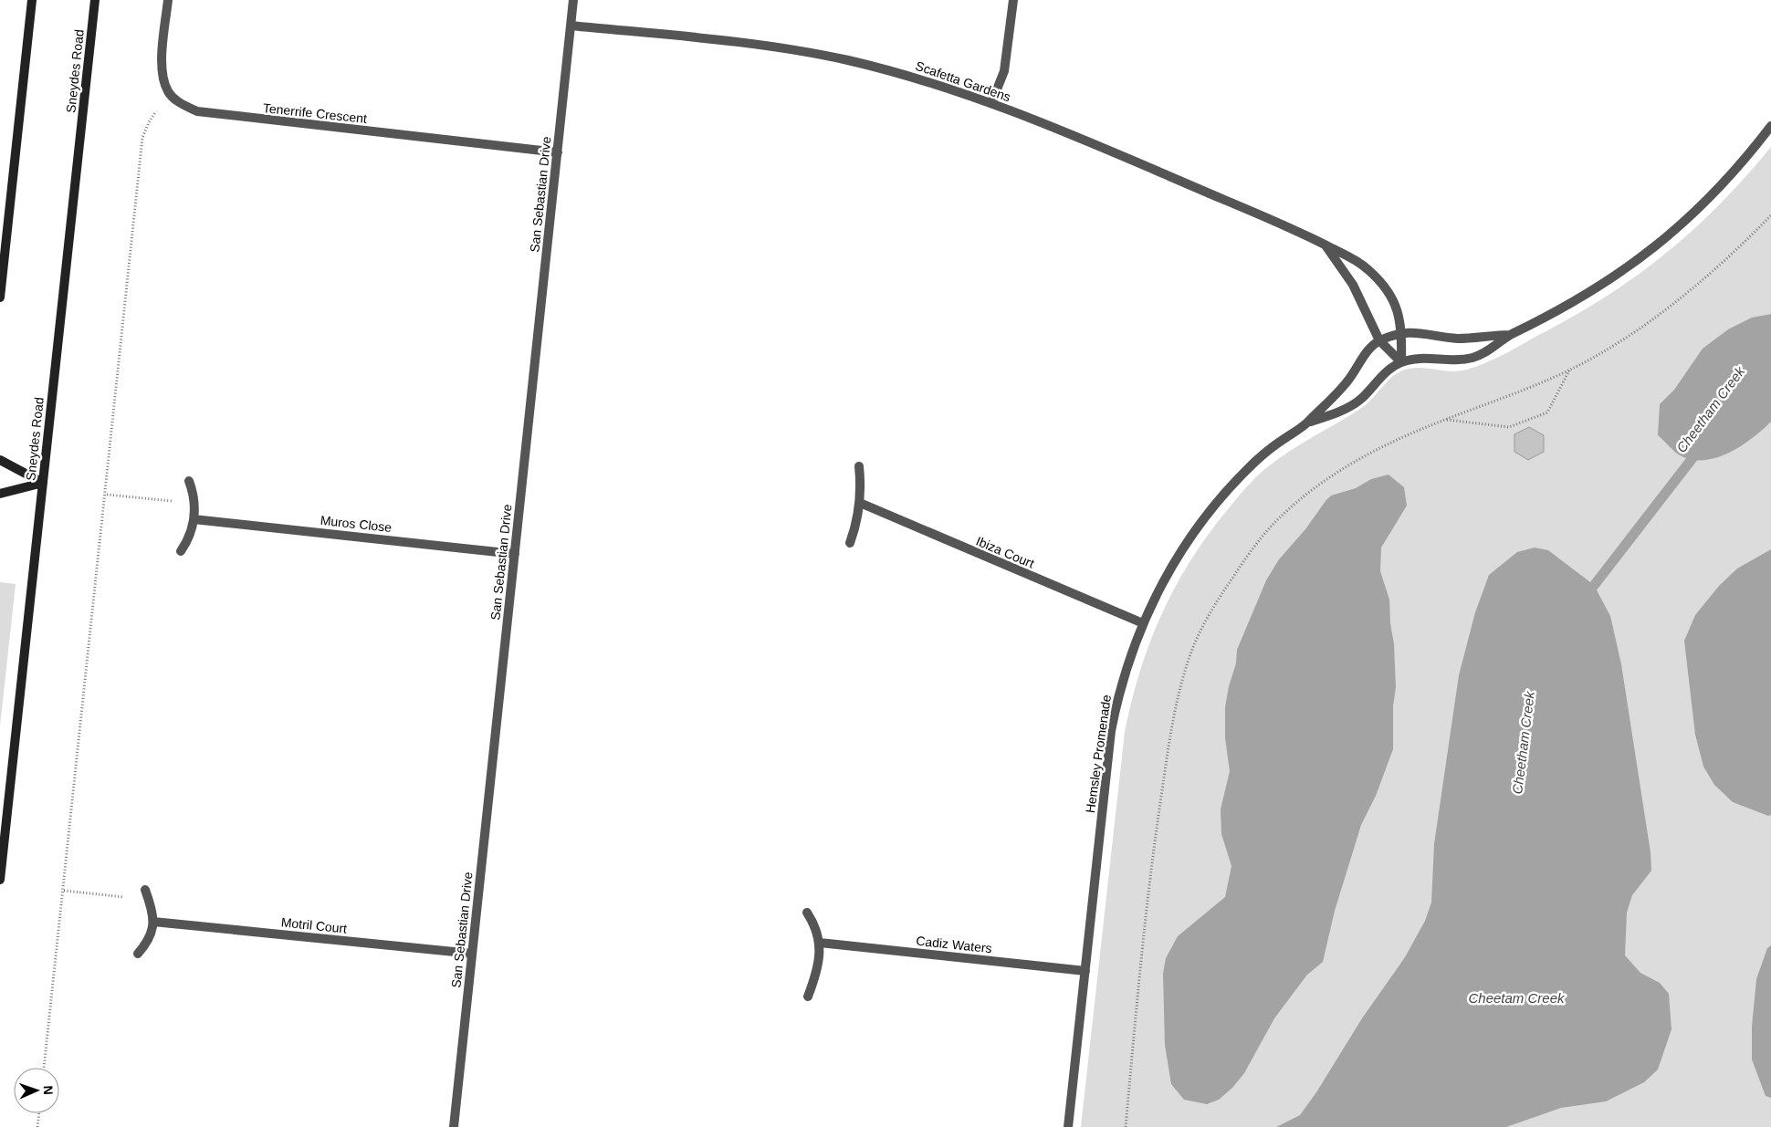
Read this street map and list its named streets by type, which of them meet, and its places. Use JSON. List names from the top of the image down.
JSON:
{
  "streets": {
    "main road": ["Sneydes Road"],
    "street": [
      "Scafetta Gardens",
      "Tenerrife Crescent",
      "San Sebastian Drive",
      "Muros Close",
      "Ibiza Court",
      "Hemsley Promenade",
      "Motril Court",
      "Cadiz Waters"
    ]
  },
  "crossings": [
    ["Scafetta Gardens", "San Sebastian Drive"],
    ["Scafetta Gardens", "Hemsley Promenade"],
    ["Tenerrife Crescent", "San Sebastian Drive"],
    ["San Sebastian Drive", "Muros Close"],
    ["San Sebastian Drive", "Motril Court"],
    ["Ibiza Court", "Hemsley Promenade"],
    ["Hemsley Promenade", "Cadiz Waters"]
  ],
  "water": ["Cheetham Creek", "Cheetam Creek"],
  "north": "right"
}
